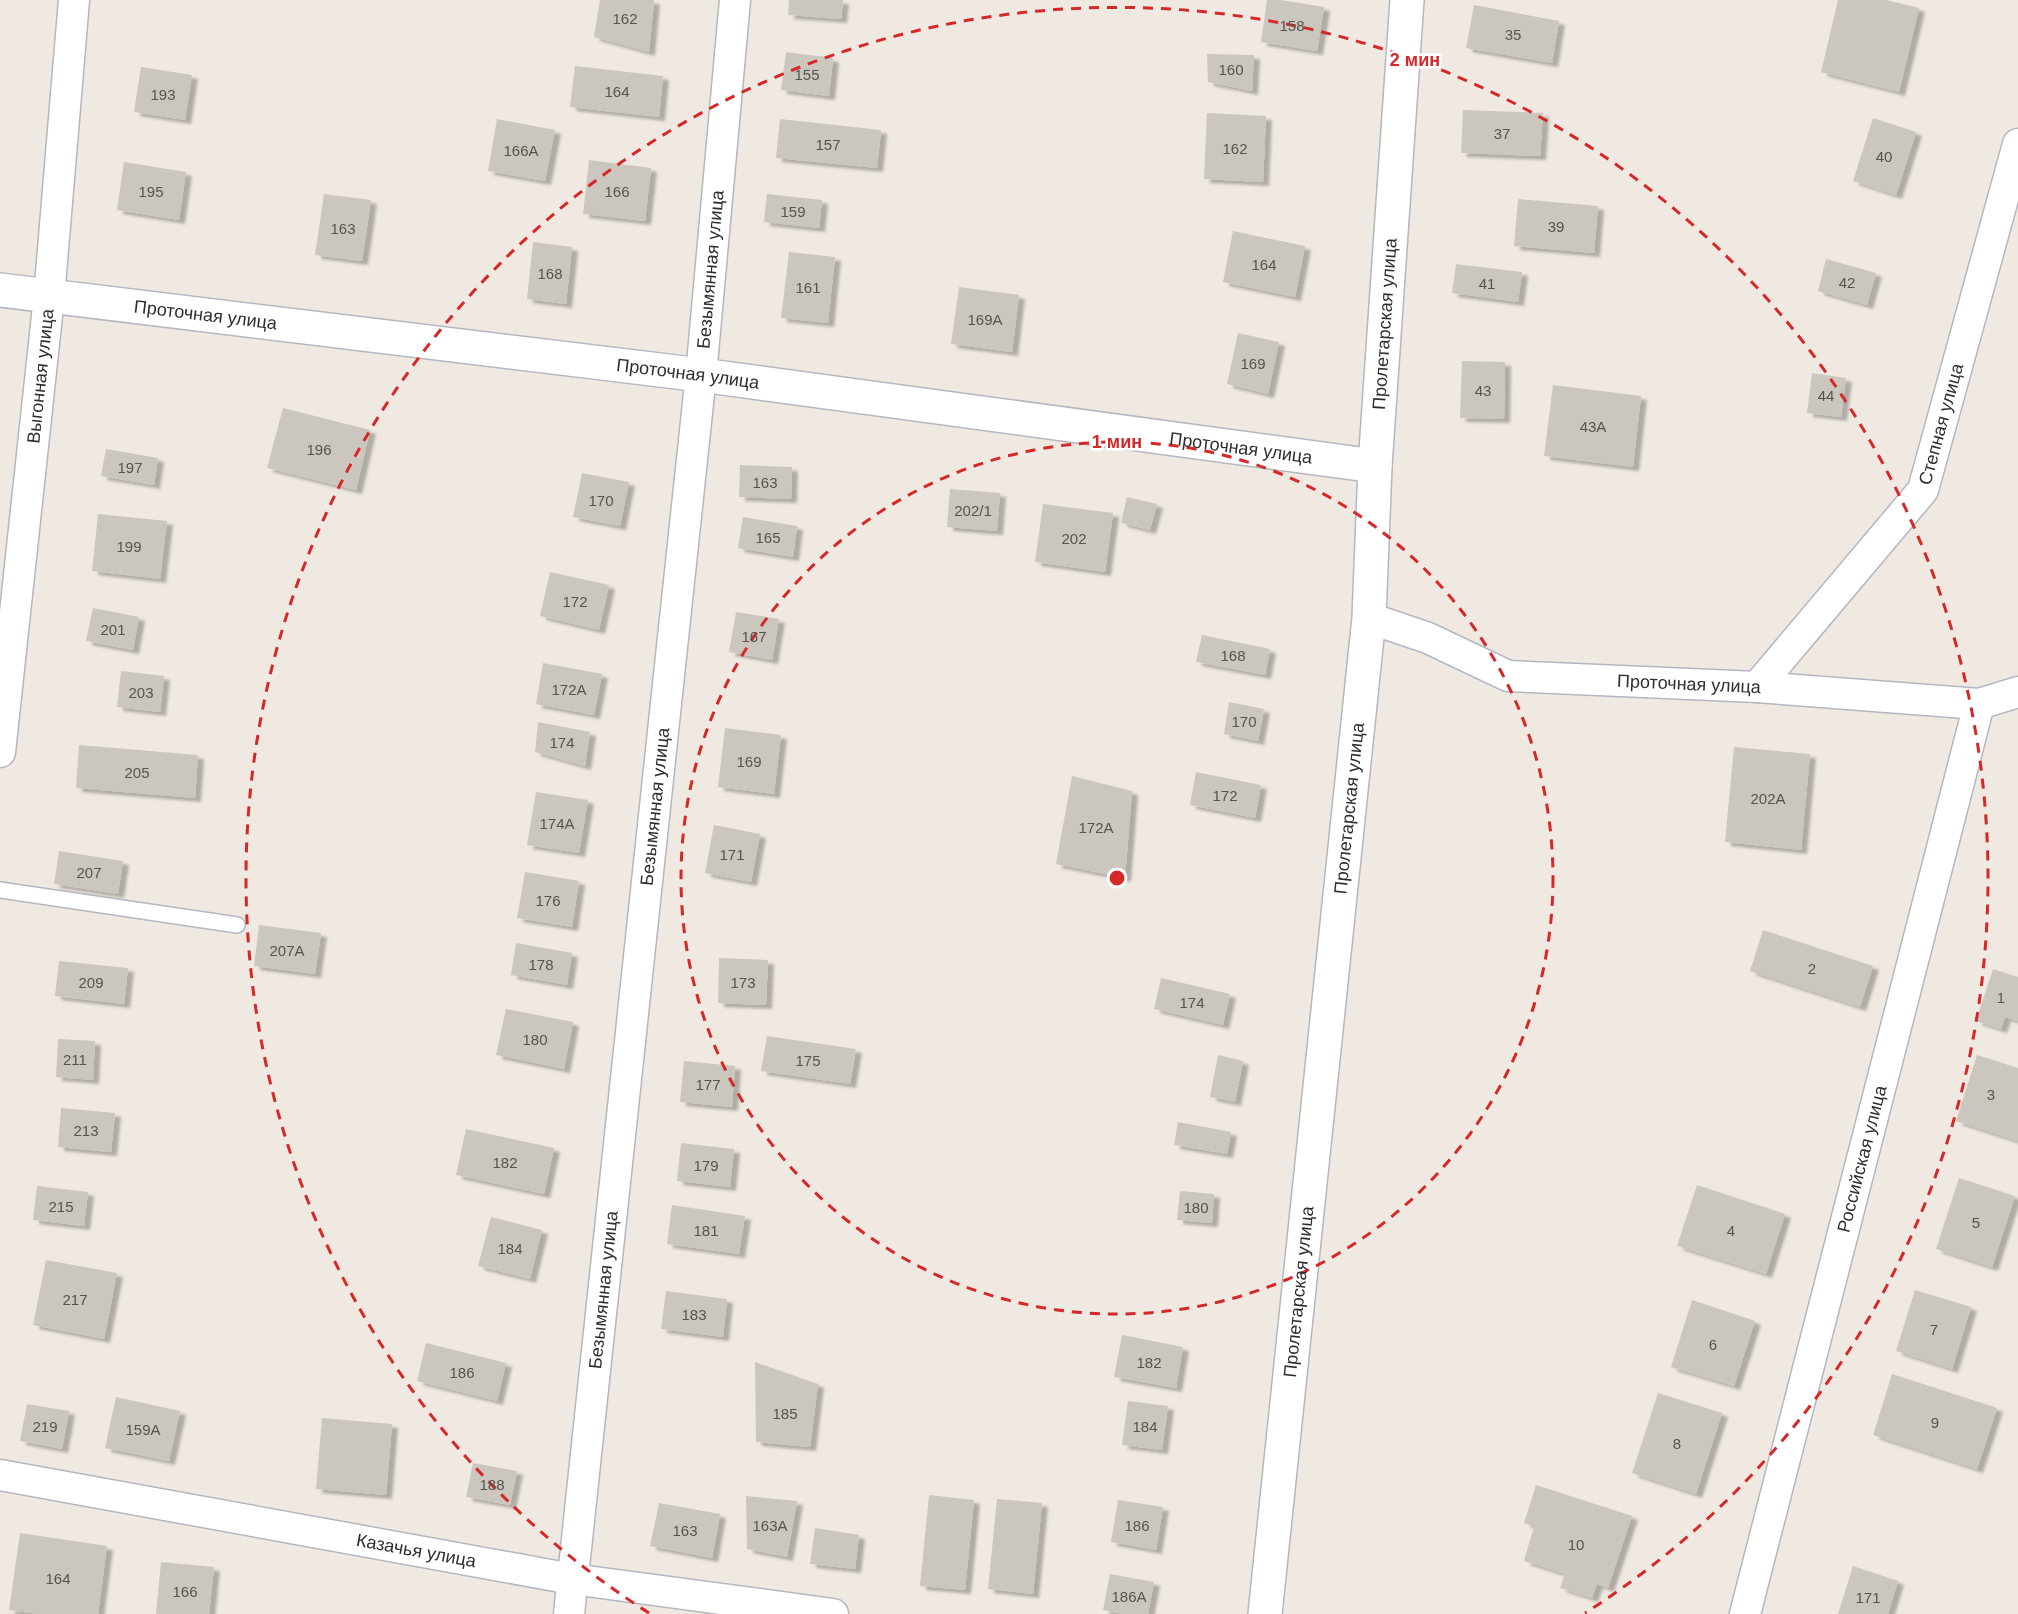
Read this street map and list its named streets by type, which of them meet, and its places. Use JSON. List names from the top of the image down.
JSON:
{
  "streets": {
    "street": [
      "Безымянная улица",
      "Проточная улица",
      "Пролетарская улица",
      "Выгонная улица",
      "Степная улица",
      "Российская улица",
      "Казачья улица"
    ]
  },
  "crossings": [
    ["Безымянная улица", "Проточная улица"],
    ["Безымянная улица", "Казачья улица"],
    ["Проточная улица", "Пролетарская улица"],
    ["Проточная улица", "Выгонная улица"],
    ["Проточная улица", "Степная улица"],
    ["Проточная улица", "Российская улица"]
  ],
  "house_numbers": [
    "162",
    "158",
    "35",
    "160",
    "155",
    "164",
    "193",
    "37",
    "157",
    "162",
    "166А",
    "40",
    "195",
    "166",
    "159",
    "39",
    "163",
    "164",
    "168",
    "42",
    "41",
    "161",
    "169А",
    "169",
    "43",
    "44",
    "43А",
    "196",
    "197",
    "163",
    "170",
    "202/1",
    "165",
    "202",
    "199",
    "172",
    "201",
    "167",
    "168",
    "172А",
    "203",
    "170",
    "174",
    "169",
    "205",
    "172",
    "202А",
    "174А",
    "172А",
    "171",
    "207",
    "176",
    "207А",
    "178",
    "2",
    "209",
    "173",
    "1",
    "174",
    "180",
    "211",
    "175",
    "177",
    "3",
    "213",
    "182",
    "179",
    "215",
    "180",
    "5",
    "181",
    "4",
    "184",
    "217",
    "183",
    "7",
    "6",
    "182",
    "186",
    "185",
    "9",
    "219",
    "184",
    "159А",
    "8",
    "188",
    "163А",
    "186",
    "163",
    "10",
    "164",
    "166",
    "186А",
    "171"
  ],
  "rings": ["2 мин", "1 мин"]
}
